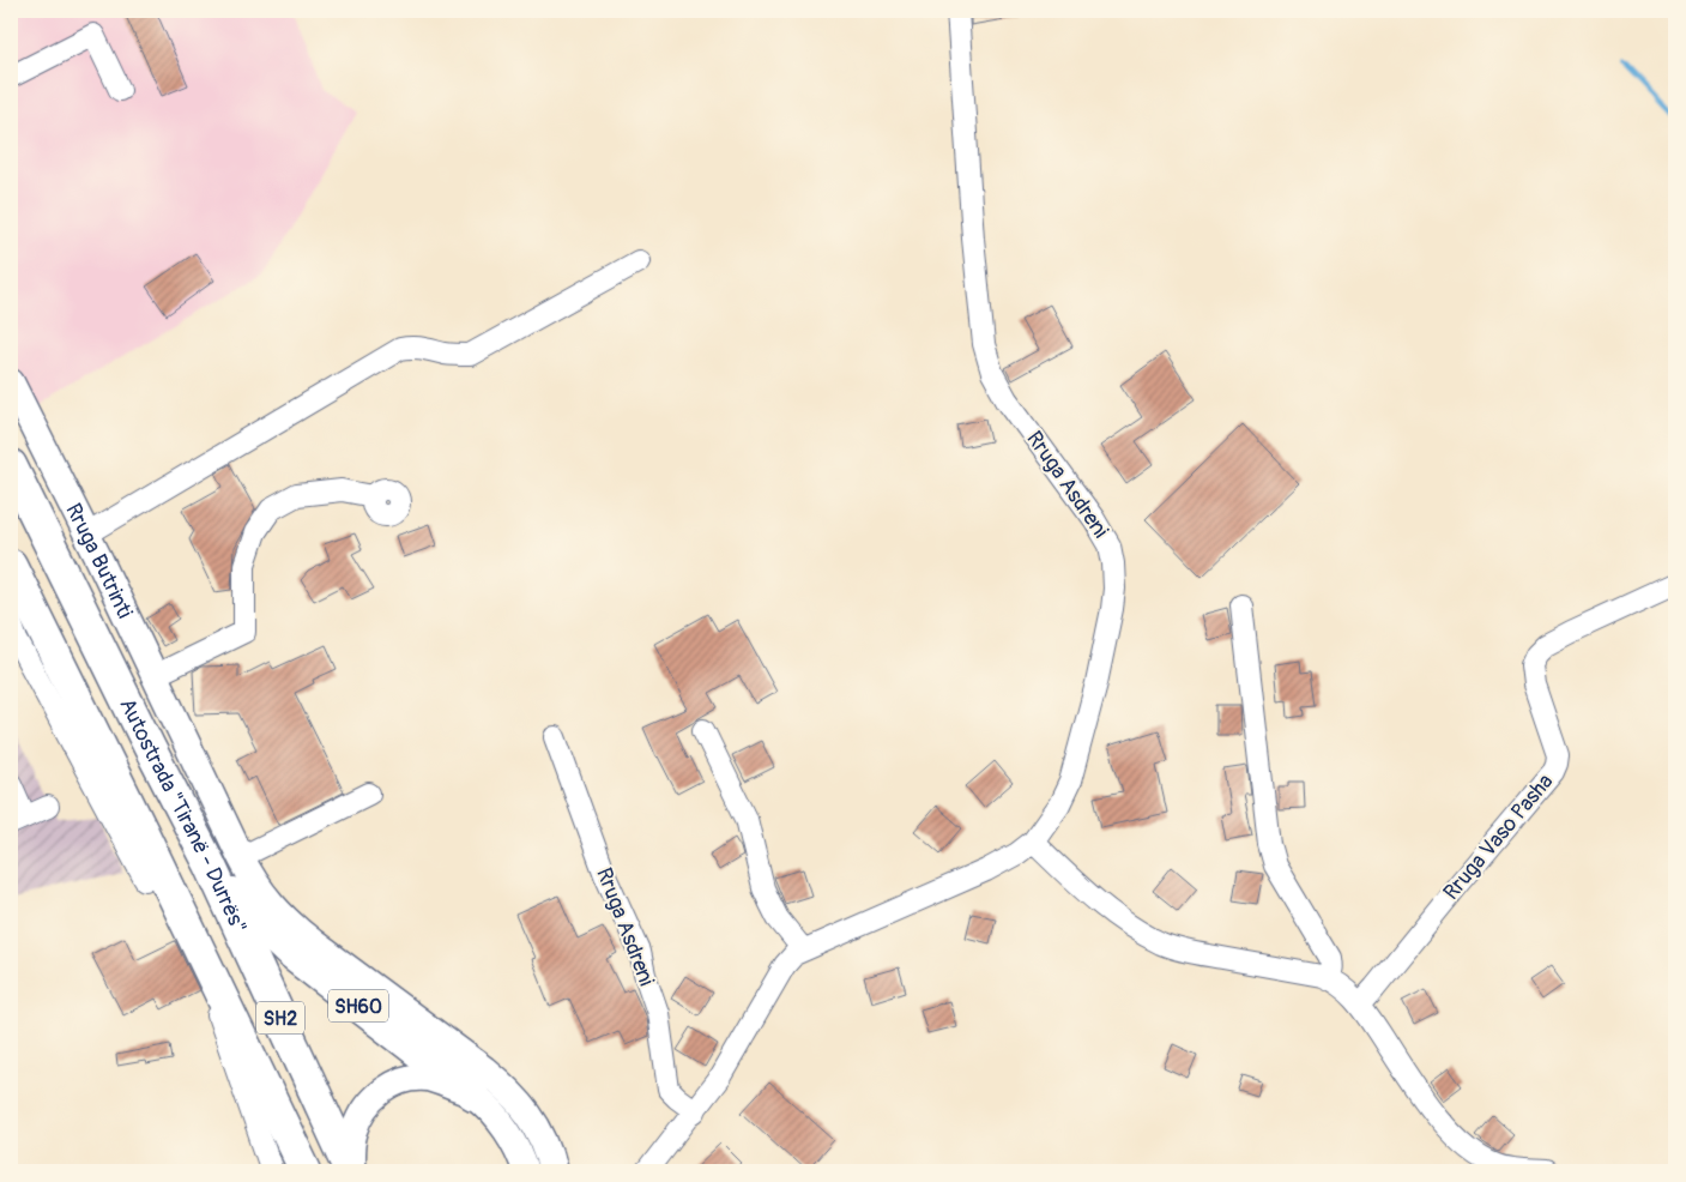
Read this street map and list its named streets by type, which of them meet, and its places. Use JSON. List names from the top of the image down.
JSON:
{
  "streets": {
    "highway": ["Autostrada \"Tiranë - Durrës\"", "SH60", "SH2"],
    "main road": ["Rruga Butrinti"],
    "street": ["Rruga Asdreni", "Rruga Vaso Pasha"]
  },
  "crossings": [
    ["Rruga Butrinti", "SH60"]
  ]
}
